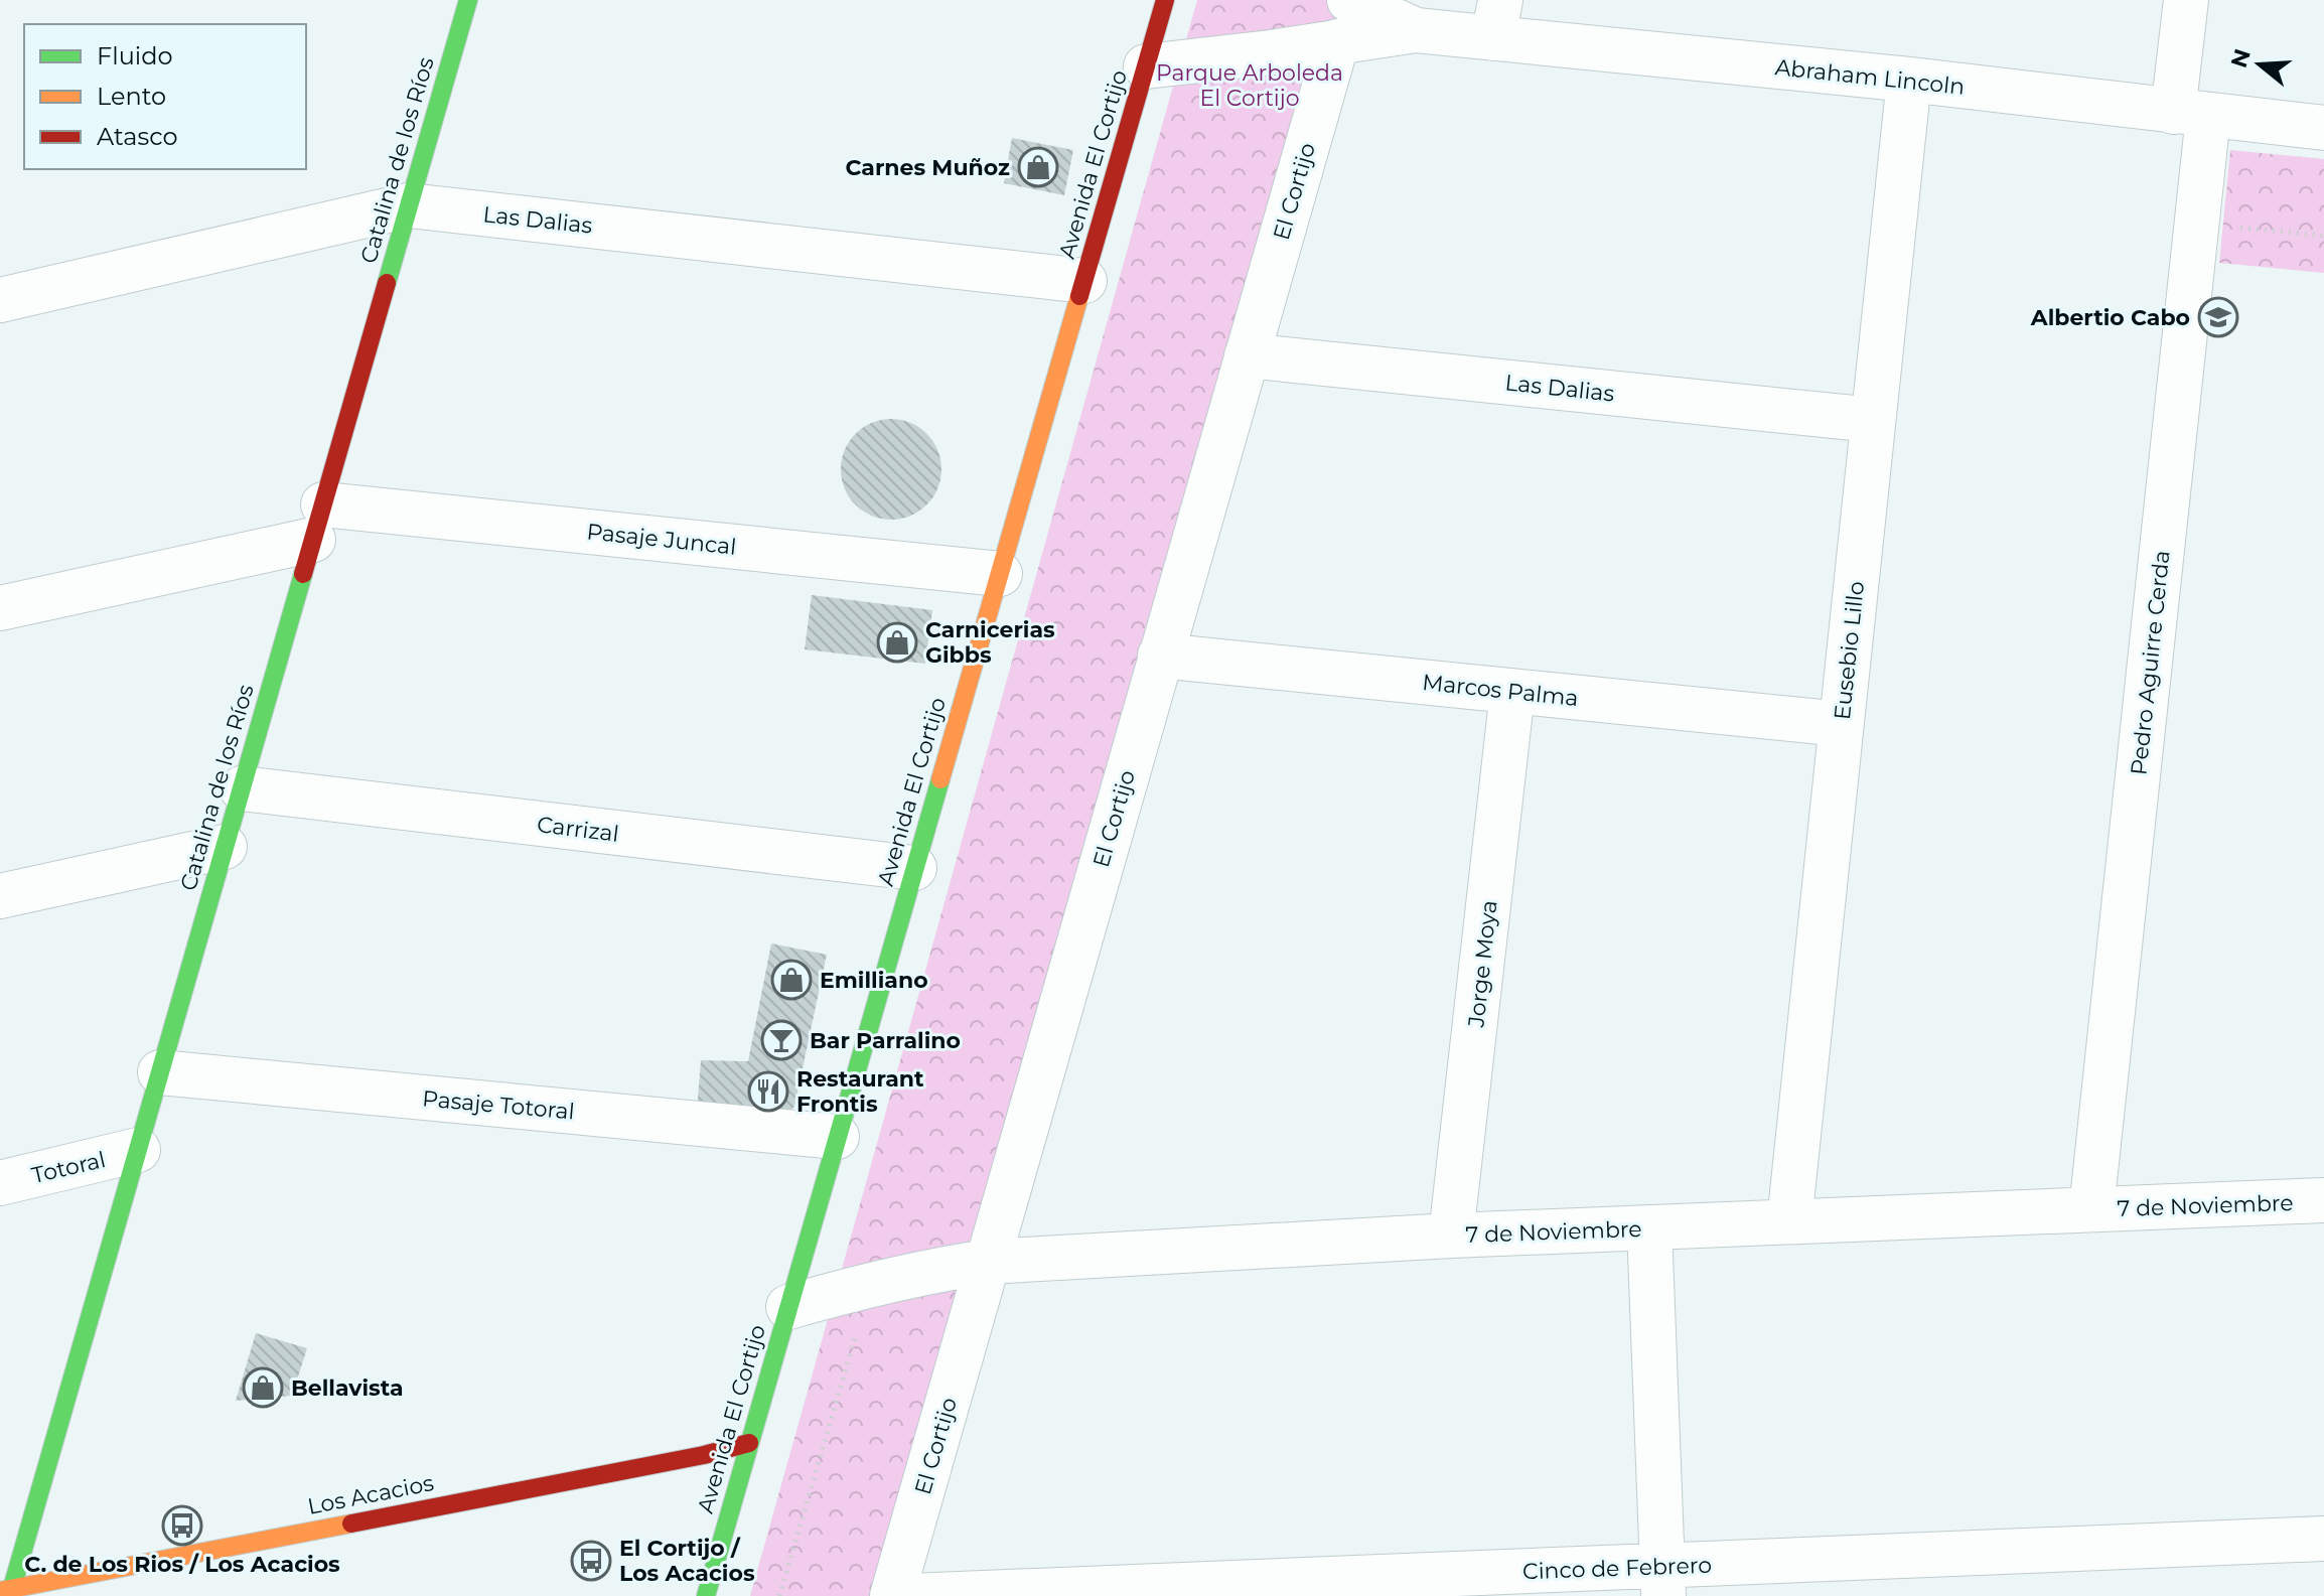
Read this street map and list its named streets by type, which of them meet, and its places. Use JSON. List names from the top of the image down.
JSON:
{
  "streets": {
    "street": [
      "Abraham Lincoln",
      "Catalina de los Ríos",
      "Avenida El Cortijo",
      "El Cortijo",
      "Las Dalias",
      "Pasaje Juncal",
      "Eusebio Lillo",
      "Pedro Aguirre Cerda",
      "Marcos Palma",
      "Carrizal",
      "Jorge Moya",
      "Pasaje Totoral",
      "Totoral",
      "7 de Noviembre",
      "Los Acacios",
      "Cinco de Febrero"
    ]
  },
  "crossings": [
    ["Abraham Lincoln", "Avenida El Cortijo"],
    ["Abraham Lincoln", "El Cortijo"],
    ["Abraham Lincoln", "Eusebio Lillo"],
    ["Abraham Lincoln", "Pedro Aguirre Cerda"],
    ["Catalina de los Ríos", "Las Dalias"],
    ["Catalina de los Ríos", "Pasaje Juncal"],
    ["Catalina de los Ríos", "Carrizal"],
    ["Catalina de los Ríos", "Pasaje Totoral"],
    ["Catalina de los Ríos", "Totoral"],
    ["Catalina de los Ríos", "Los Acacios"],
    ["Avenida El Cortijo", "Las Dalias"],
    ["Avenida El Cortijo", "Pasaje Juncal"],
    ["Avenida El Cortijo", "Carrizal"],
    ["Avenida El Cortijo", "Pasaje Totoral"],
    ["Avenida El Cortijo", "7 de Noviembre"],
    ["Avenida El Cortijo", "Los Acacios"],
    ["El Cortijo", "Las Dalias"],
    ["El Cortijo", "Marcos Palma"],
    ["El Cortijo", "7 de Noviembre"],
    ["Las Dalias", "Eusebio Lillo"],
    ["Eusebio Lillo", "Marcos Palma"],
    ["Eusebio Lillo", "7 de Noviembre"],
    ["Pedro Aguirre Cerda", "7 de Noviembre"],
    ["Marcos Palma", "Jorge Moya"],
    ["Jorge Moya", "7 de Noviembre"]
  ],
  "parks": ["Parque Arboleda El Cortijo"],
  "places": {
    "shop": [
      "Carnes Muñoz",
      "Carnicerias Gibbs",
      "Emilliano",
      "Bellavista"
    ],
    "school or university": ["Albertio Cabo"],
    "bar": ["Bar Parralino"],
    "restaurant": ["Restaurant Frontis"],
    "bus stop": ["C. de Los Rios / Los Acacios", "El Cortijo / Los Acacios"]
  },
  "legend": ["Fluido", "Lento", "Atasco"],
  "north": "left"
}
